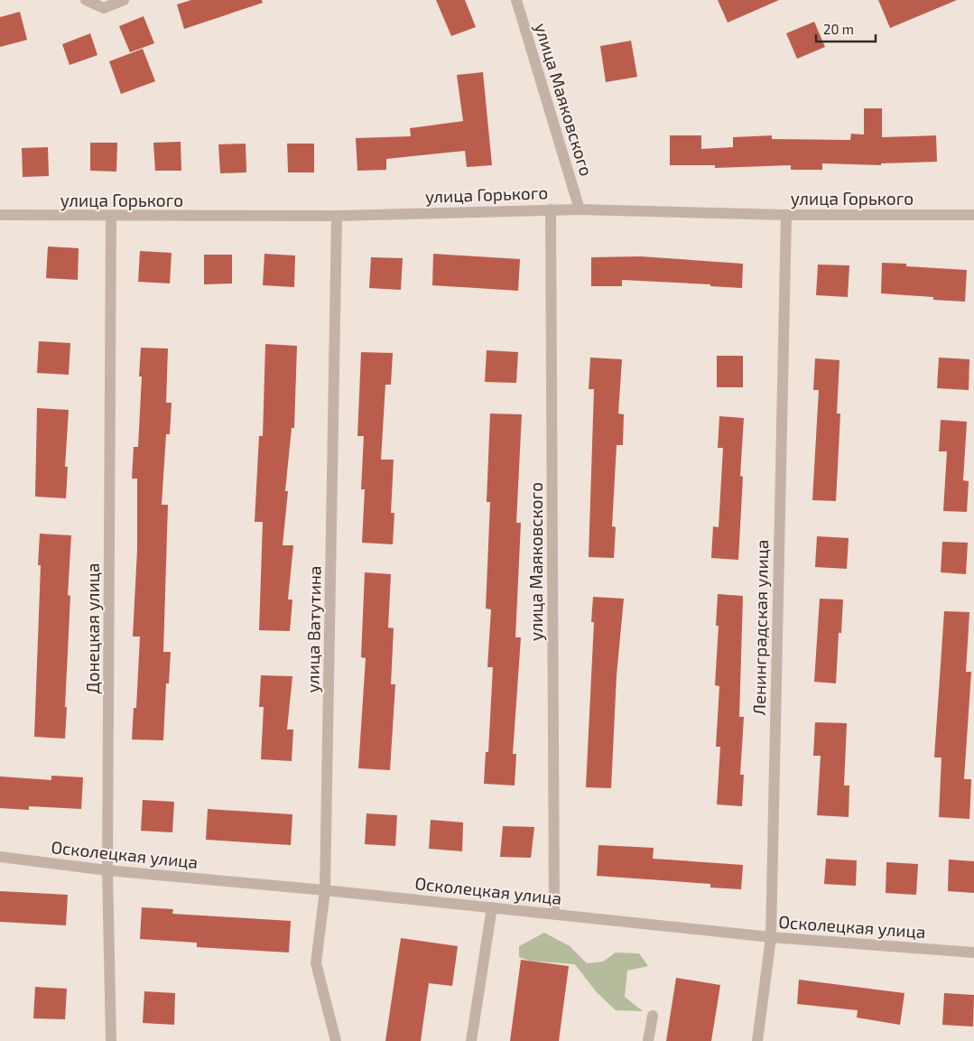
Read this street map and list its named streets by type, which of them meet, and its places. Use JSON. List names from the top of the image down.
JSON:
{
  "streets": {
    "street": [
      "улица Маяковского",
      "улица Горького",
      "Ленинградская улица",
      "Донецкая улица",
      "улица Ватутина",
      "Осколецкая улица"
    ]
  },
  "crossings": [
    ["улица Маяковского", "улица Горького"],
    ["улица Маяковского", "Осколецкая улица"],
    ["улица Горького", "Ленинградская улица"],
    ["улица Горького", "Донецкая улица"],
    ["улица Горького", "улица Ватутина"],
    ["Ленинградская улица", "Осколецкая улица"],
    ["Донецкая улица", "Осколецкая улица"],
    ["улица Ватутина", "Осколецкая улица"]
  ],
  "scale_bar": "20 m"
}
